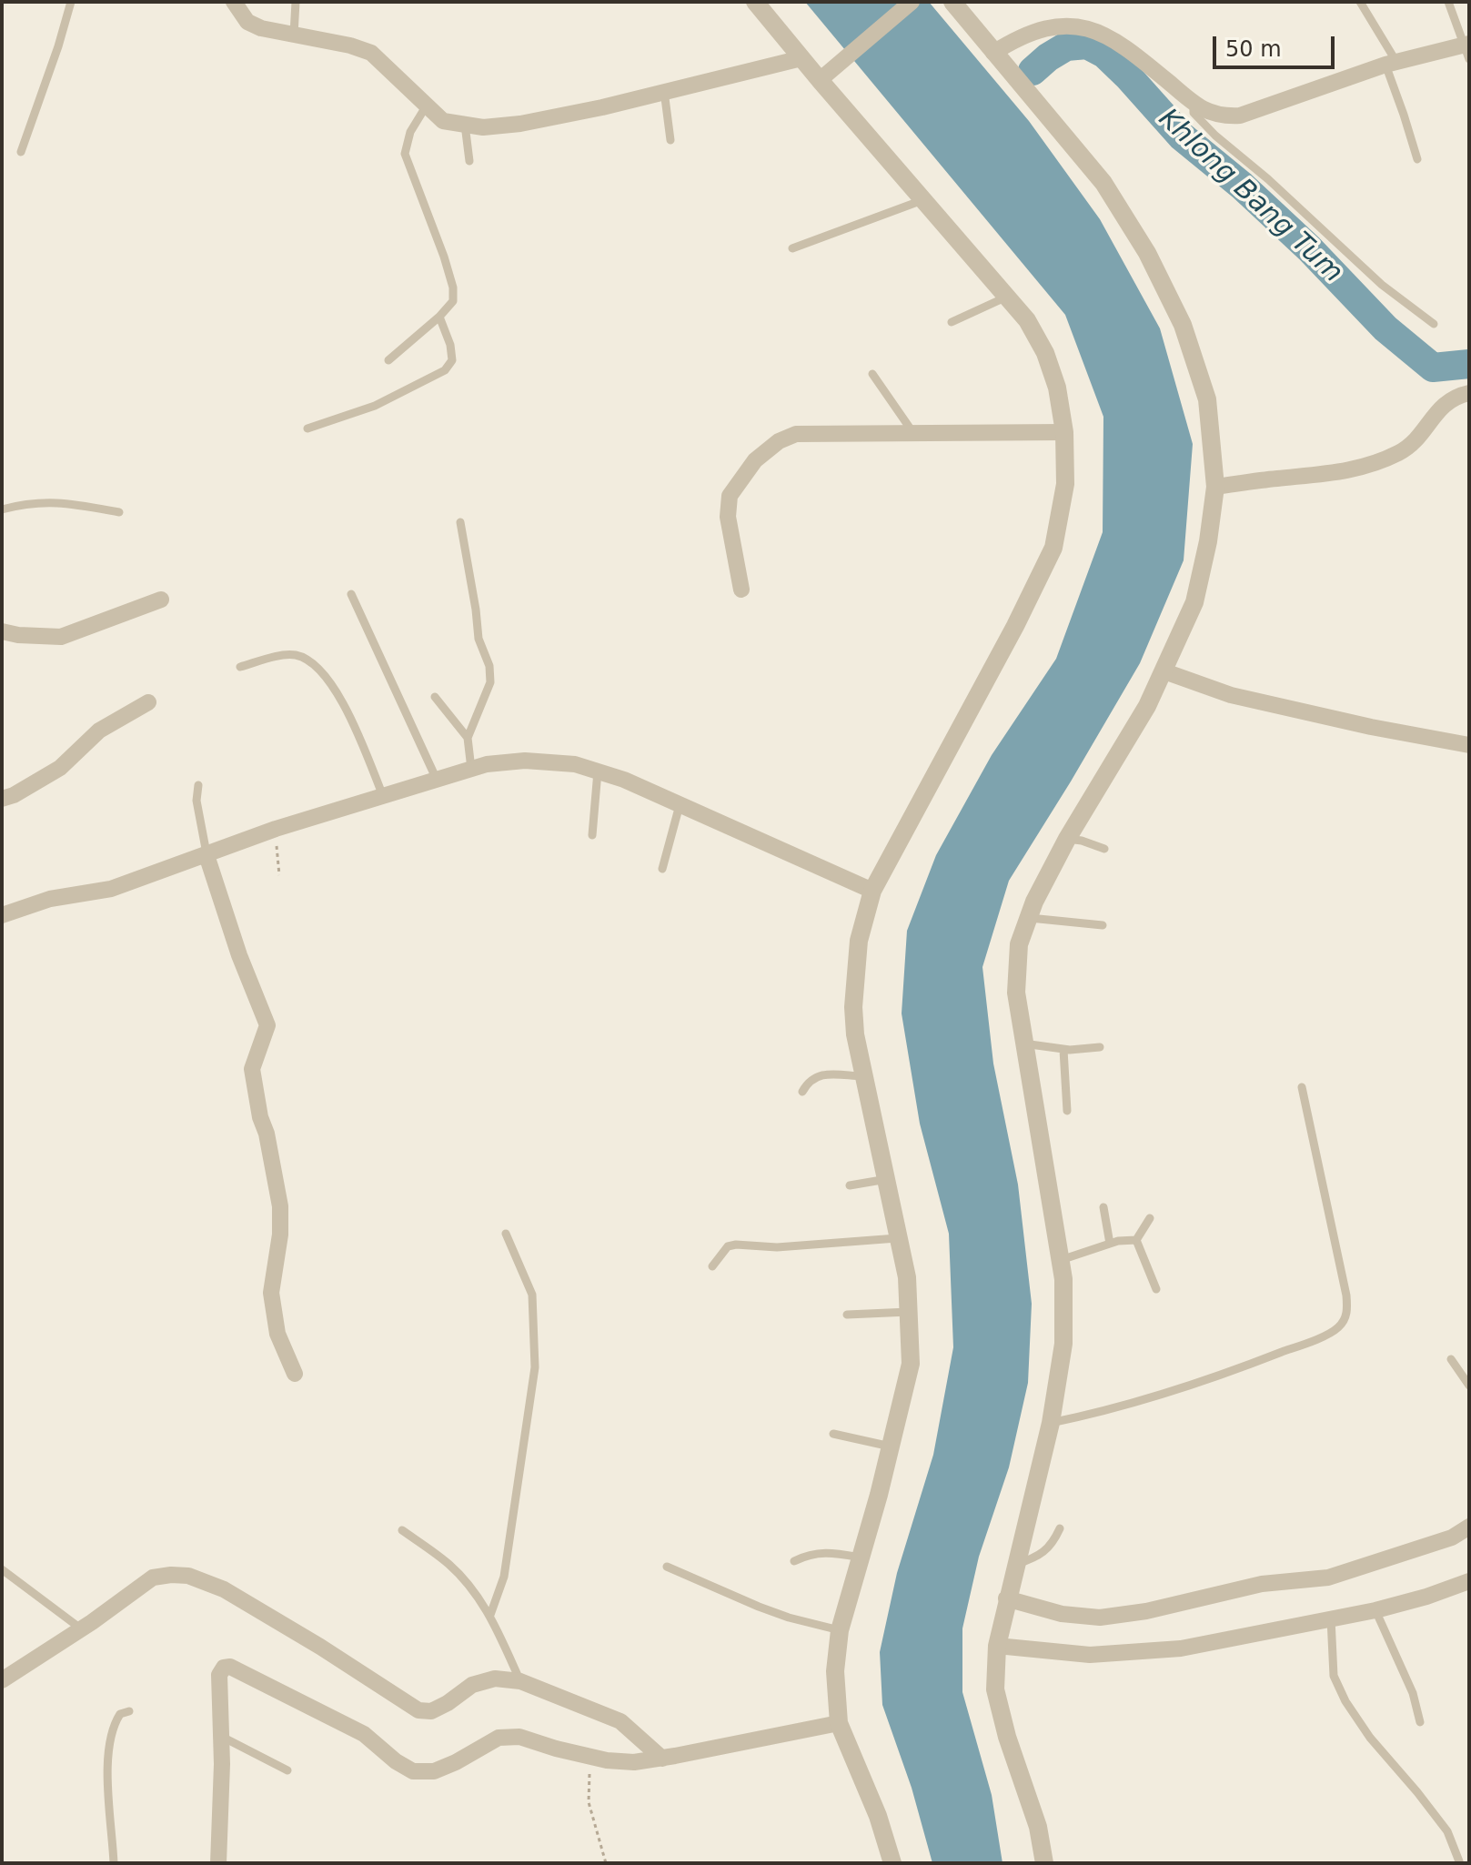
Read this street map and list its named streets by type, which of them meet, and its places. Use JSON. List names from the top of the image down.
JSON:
{
  "water": ["Khlong Bang Tum"],
  "scale_bar": "50 m"
}
